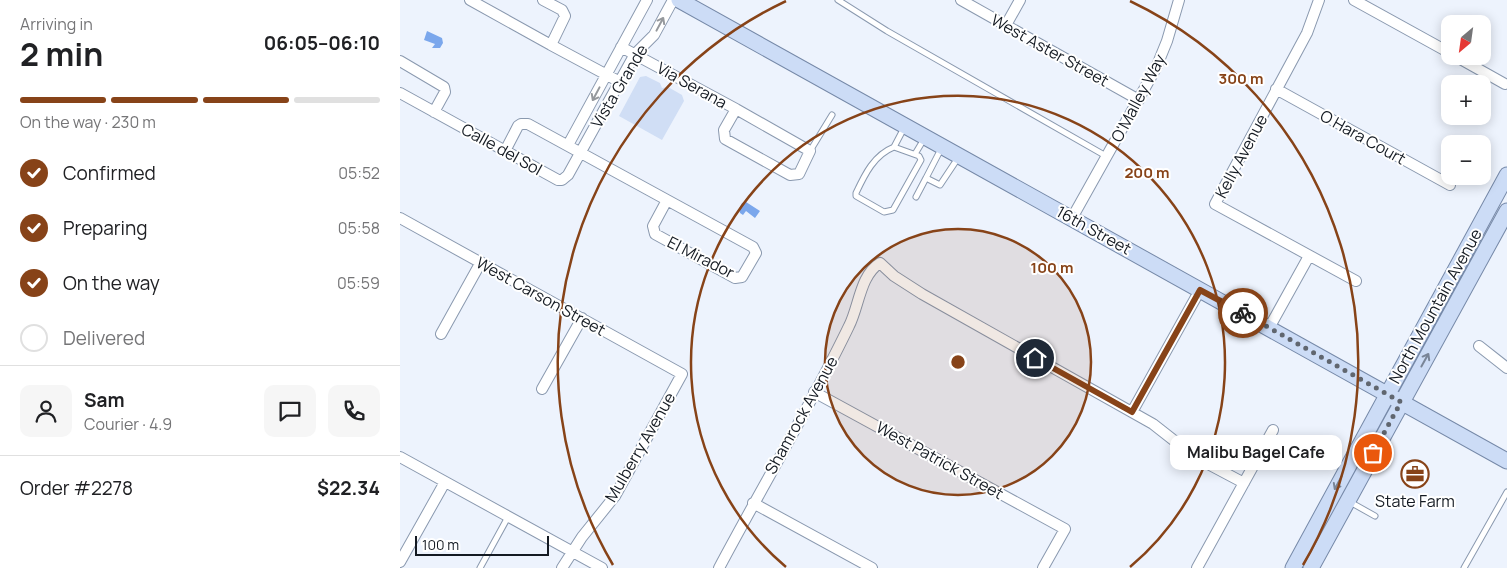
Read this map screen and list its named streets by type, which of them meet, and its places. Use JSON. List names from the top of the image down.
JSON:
{
  "streets": {
    "main road": ["16th Street", "North Mountain Avenue"],
    "street": [
      "West Aster Street",
      "Via Serana",
      "Vista Grande",
      "O'Malley Way",
      "O Hara Court",
      "Calle del Sol",
      "Kelly Avenue",
      "El Mirador",
      "West Carson Street",
      "Shamrock Avenue",
      "Mulberry Avenue",
      "West Patrick Street"
    ]
  },
  "crossings": [
    ["West Aster Street", "O'Malley Way"],
    ["Via Serana", "Vista Grande"],
    ["Vista Grande", "Calle del Sol"],
    ["Vista Grande", "El Mirador"],
    ["O'Malley Way", "16th Street"],
    ["O Hara Court", "Kelly Avenue"],
    ["Calle del Sol", "El Mirador"],
    ["16th Street", "North Mountain Avenue"],
    ["West Carson Street", "Mulberry Avenue"],
    ["Shamrock Avenue", "West Patrick Street"]
  ],
  "places": {
    "other": ["Malibu Bagel Cafe"],
    "office": ["State Farm"]
  },
  "scale_bar": "100 m",
  "north": "bottom left",
  "page": {
    "heading": ["2 min", "Arriving in", "06:05–06:10"],
    "panel": [
      "Sam",
      "Courier · 4.9",
      "Order #2278",
      "$22.34"
    ],
    "map_buttons": ["+", "−"],
    "bar": "On the way · 230 m",
    "list": [
      ["Confirmed", "05:52"],
      ["Preparing", "05:58"],
      ["On the way", "05:59"],
      "Delivered"
    ],
    "bubble": "Malibu Bagel Cafe",
    "scale": "100 m"
  },
  "rings": ["300 m", "200 m", "100 m"]
}
